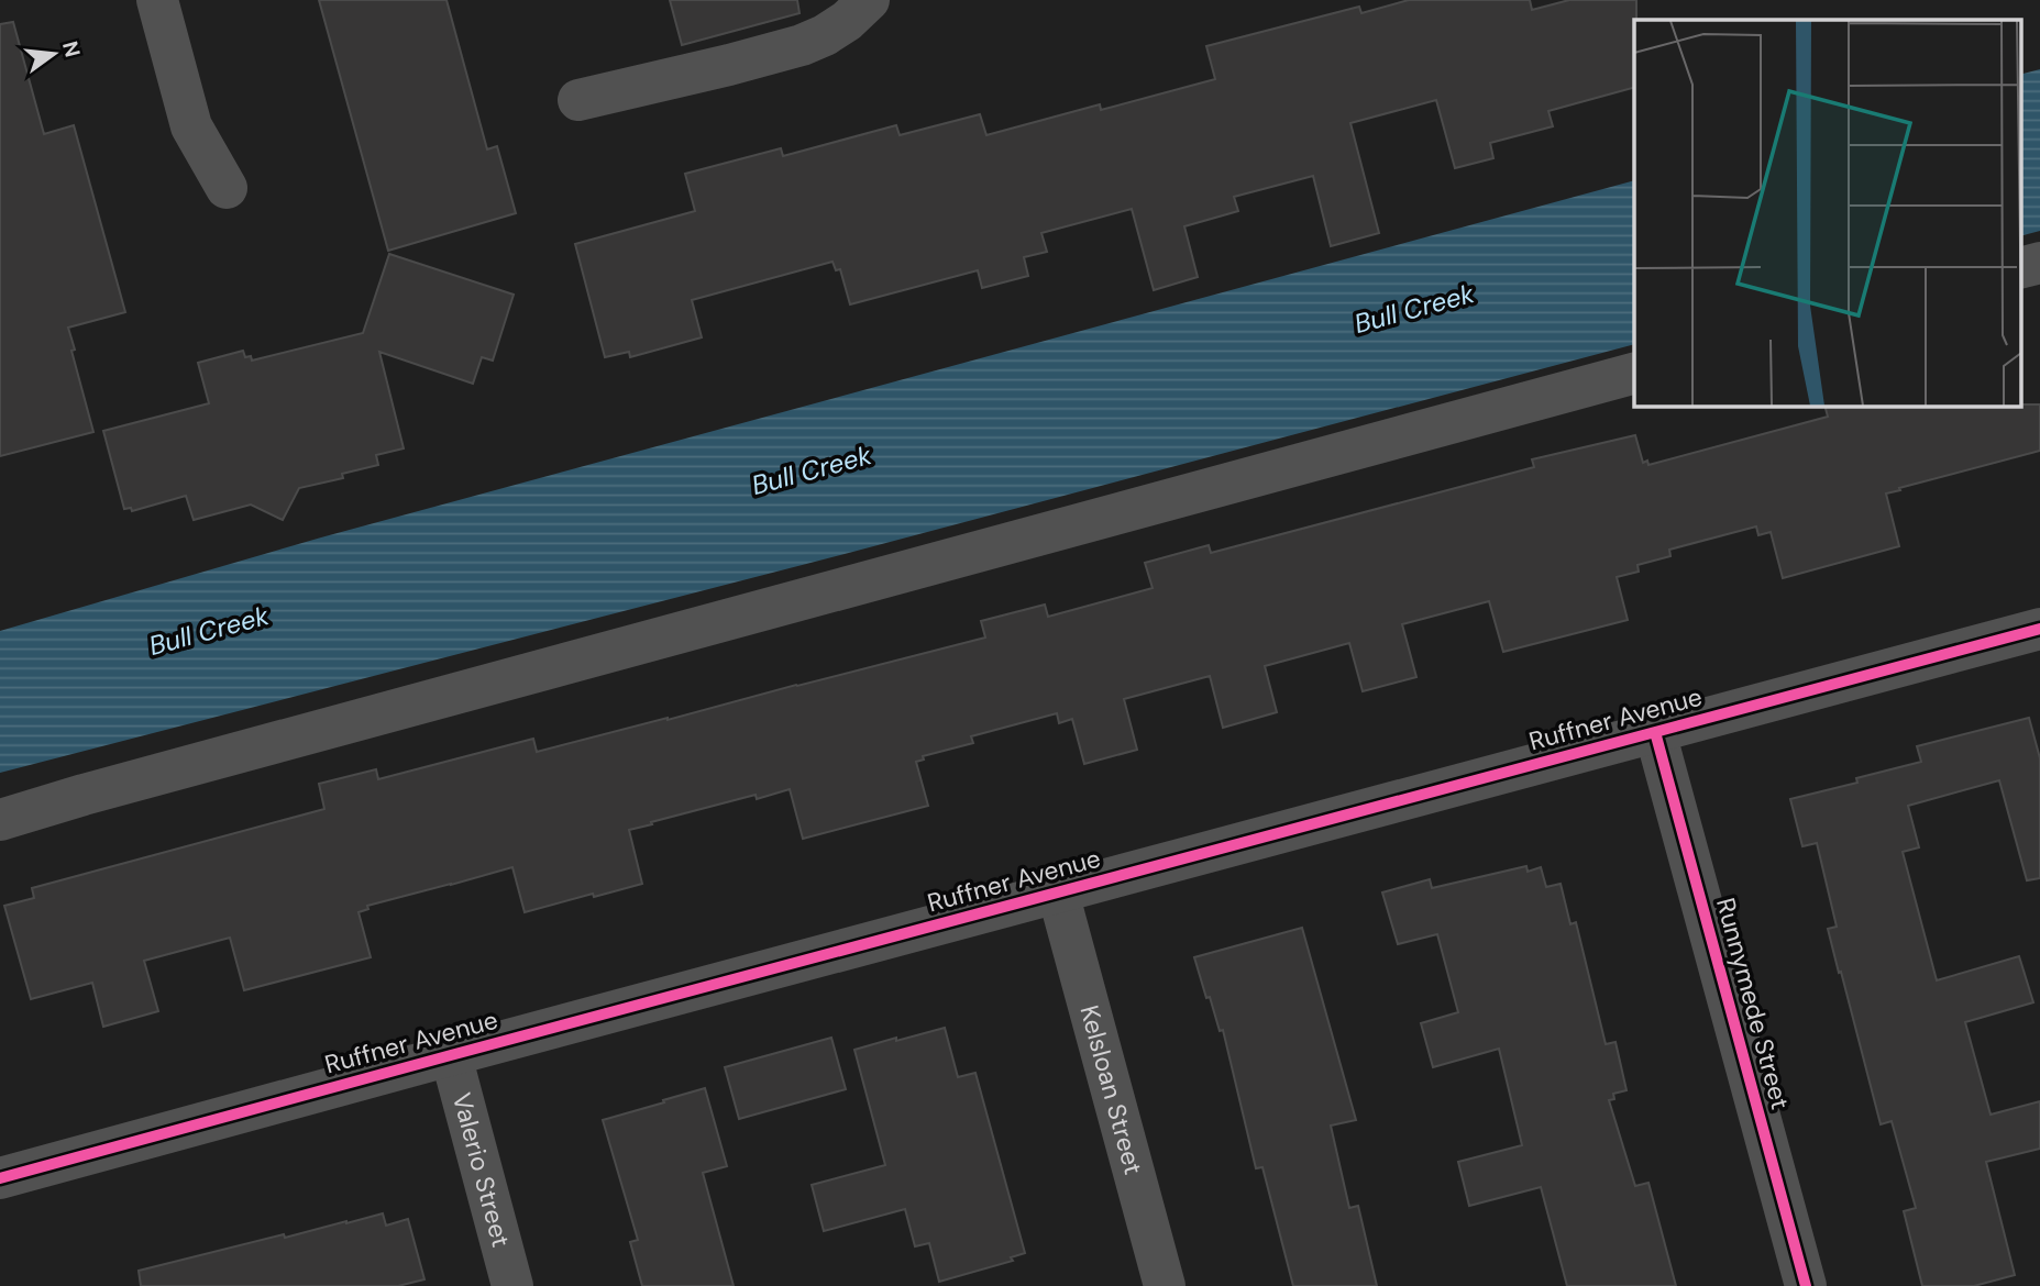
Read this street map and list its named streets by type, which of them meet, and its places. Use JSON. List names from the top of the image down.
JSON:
{
  "streets": {
    "street": [
      "Ruffner Avenue",
      "Runnymede Street",
      "Kelsloan Street",
      "Valerio Street"
    ]
  },
  "crossings": [
    ["Ruffner Avenue", "Runnymede Street"],
    ["Ruffner Avenue", "Kelsloan Street"],
    ["Ruffner Avenue", "Valerio Street"]
  ],
  "water": ["Bull Creek"],
  "north": "right"
}
